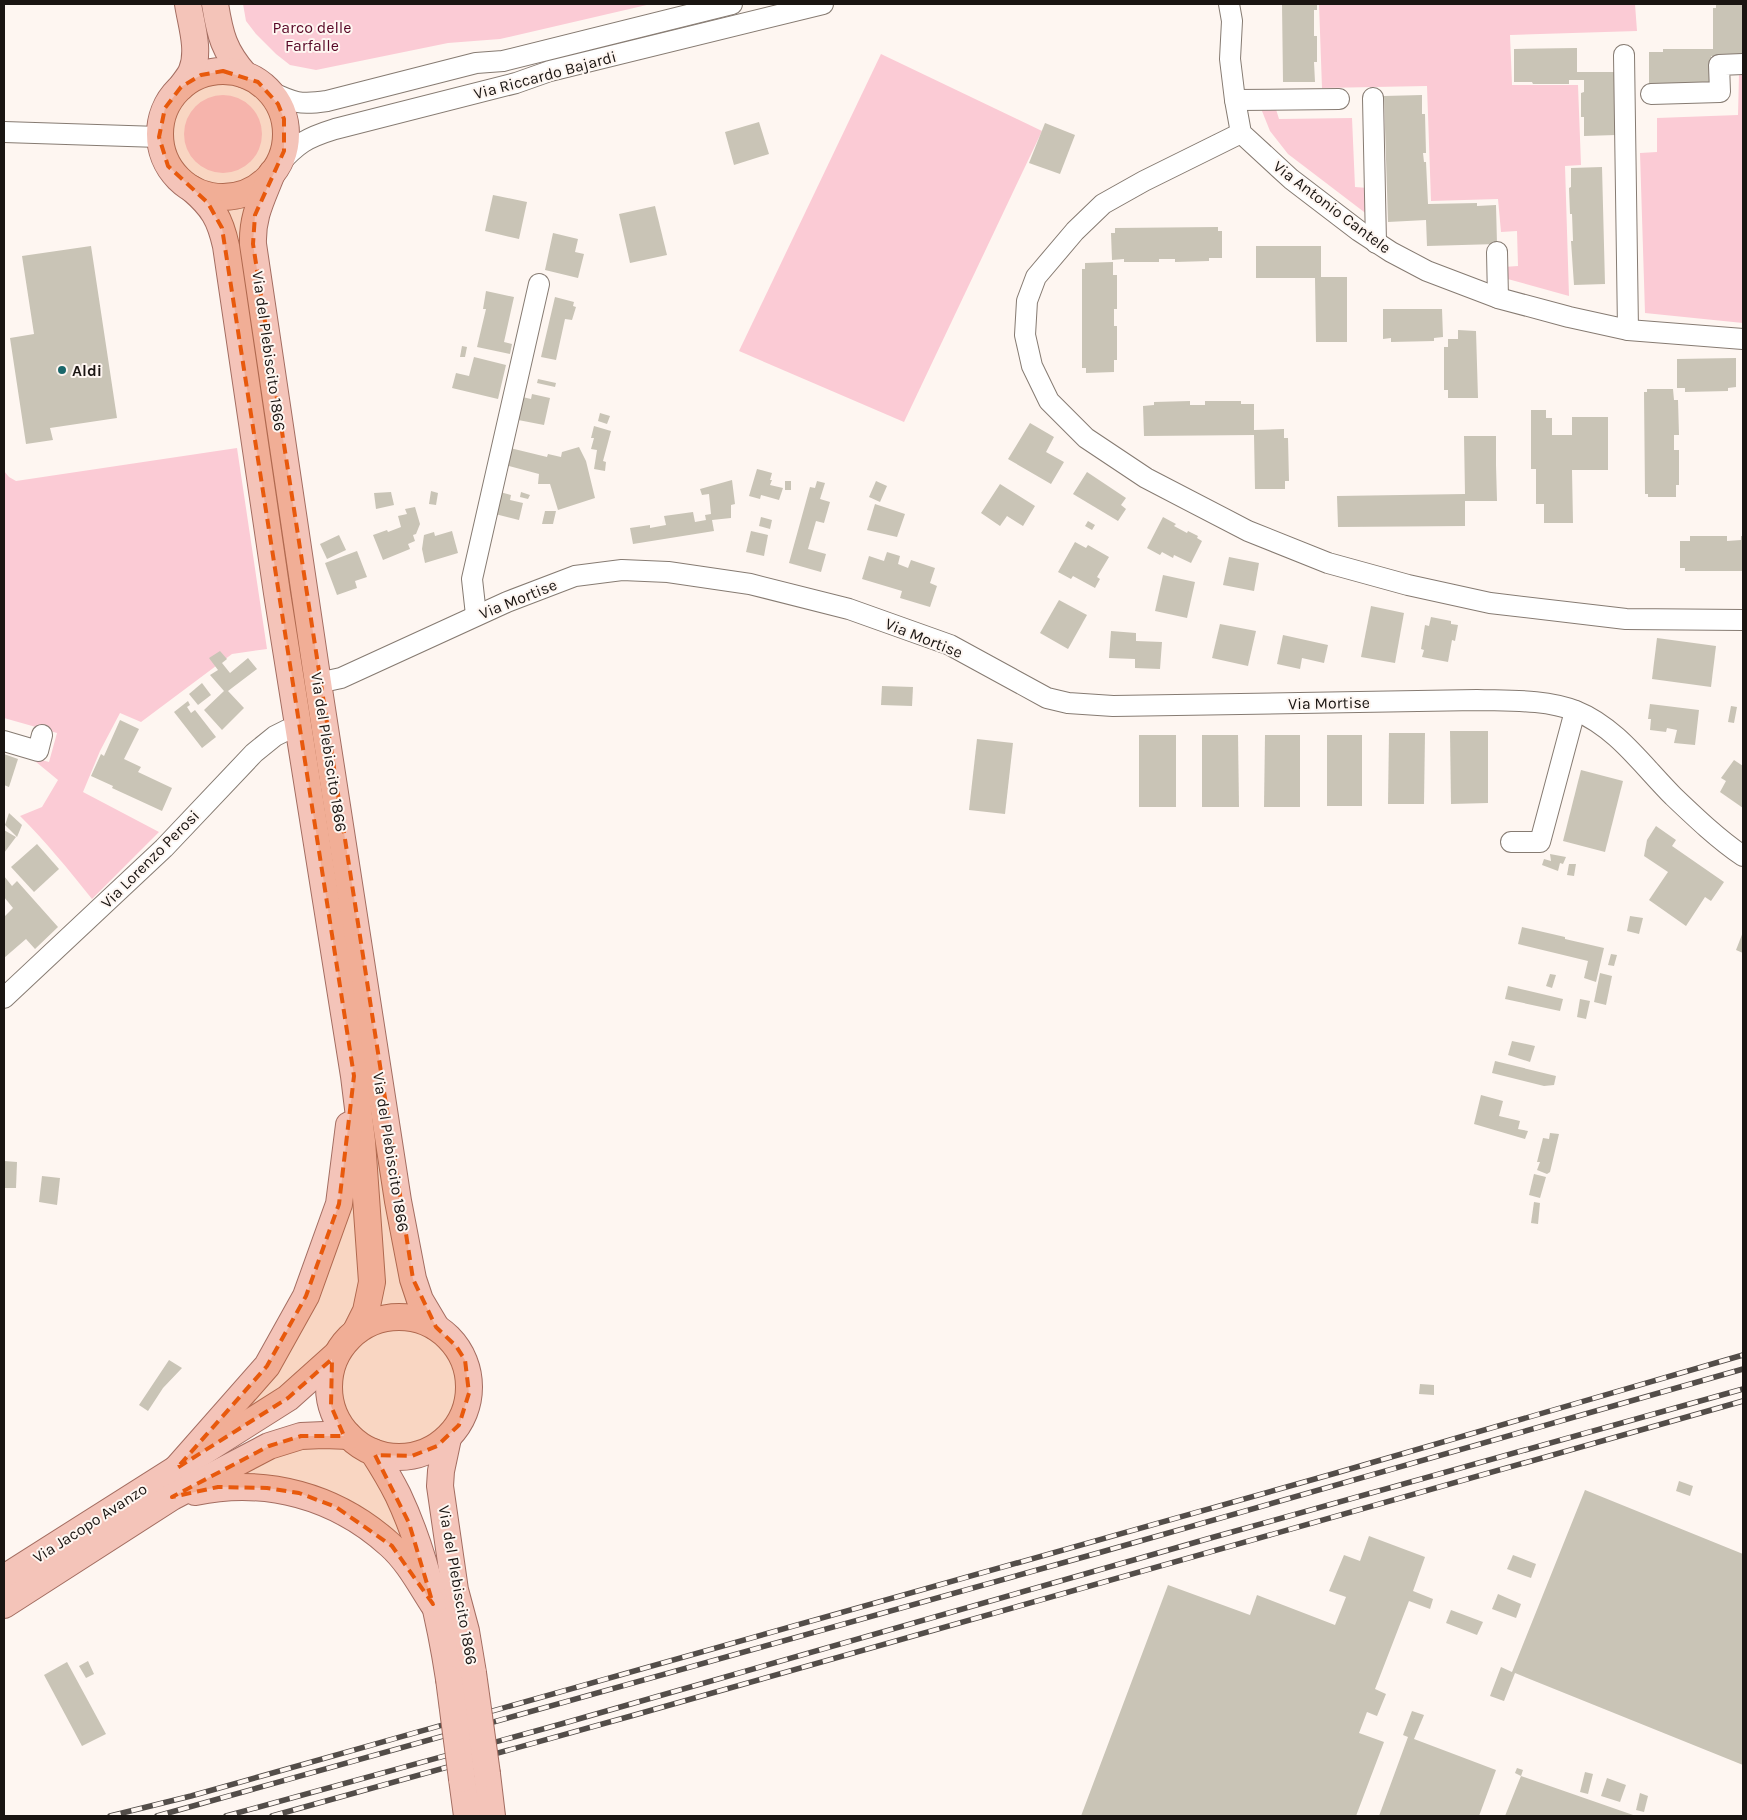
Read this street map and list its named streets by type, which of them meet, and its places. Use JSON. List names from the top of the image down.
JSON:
{
  "streets": {
    "main road": ["Via del Plebiscito 1866", "Via Jacopo Avanzo"],
    "street": [
      "Via Riccardo Bajardi",
      "Via Antonio Cantele",
      "Via Mortise",
      "Via Lorenzo Perosi"
    ]
  },
  "crossings": [
    ["Via Riccardo Bajardi", "Via del Plebiscito 1866"],
    ["Via del Plebiscito 1866", "Via Mortise"],
    ["Via del Plebiscito 1866", "Via Lorenzo Perosi"],
    ["Via del Plebiscito 1866", "Via Jacopo Avanzo"]
  ],
  "parks": ["Parco delle Farfalle"],
  "places": ["Aldi"]
}
